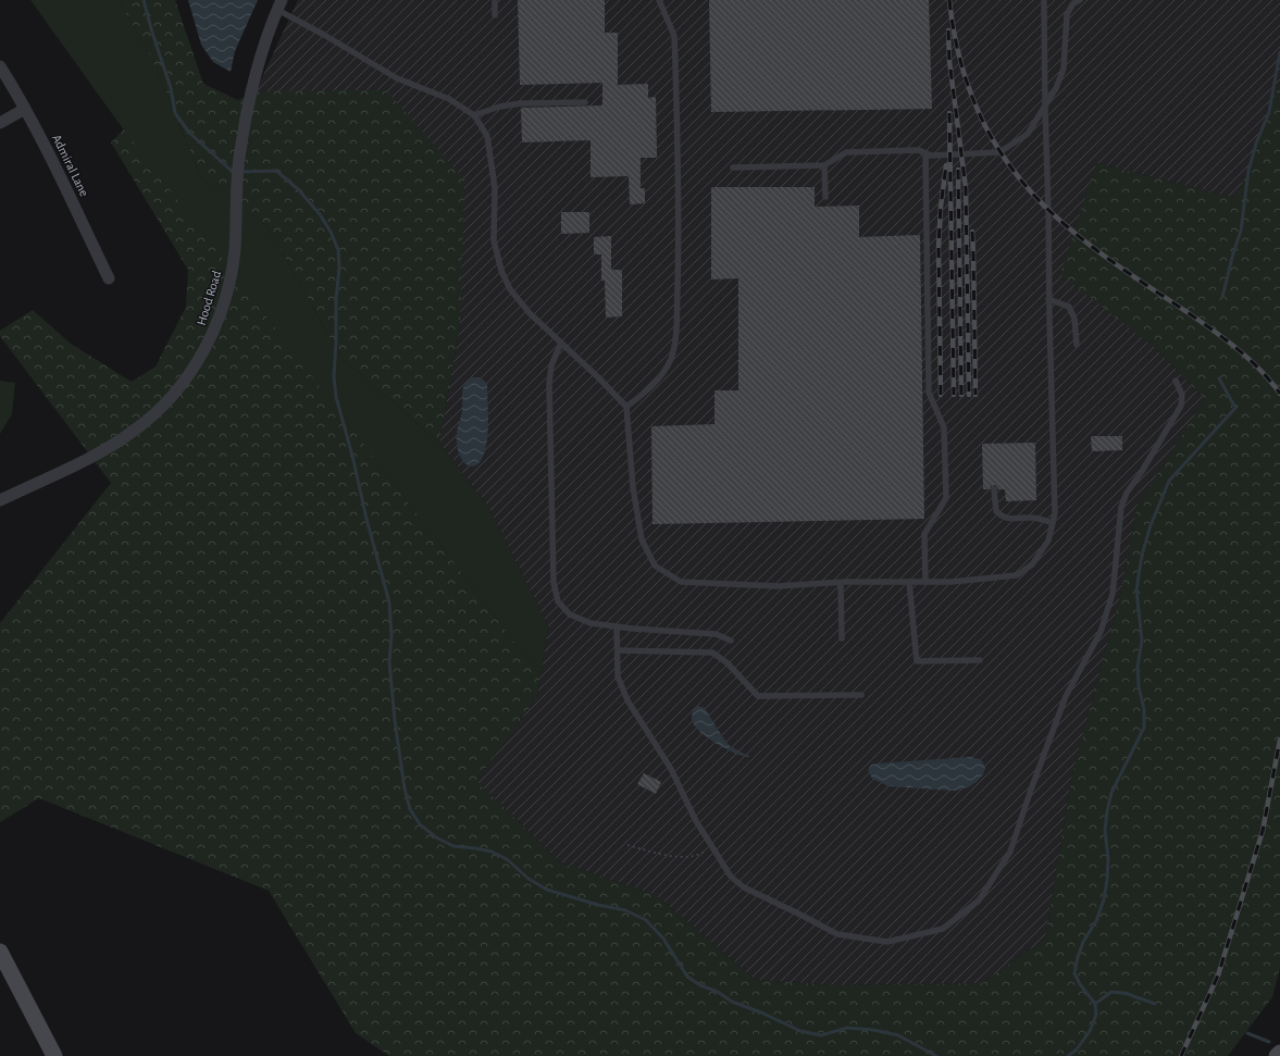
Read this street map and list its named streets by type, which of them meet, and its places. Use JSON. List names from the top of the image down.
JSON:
{
  "streets": {
    "street": ["Admiral Lane", "Hood Road"]
  }
}
